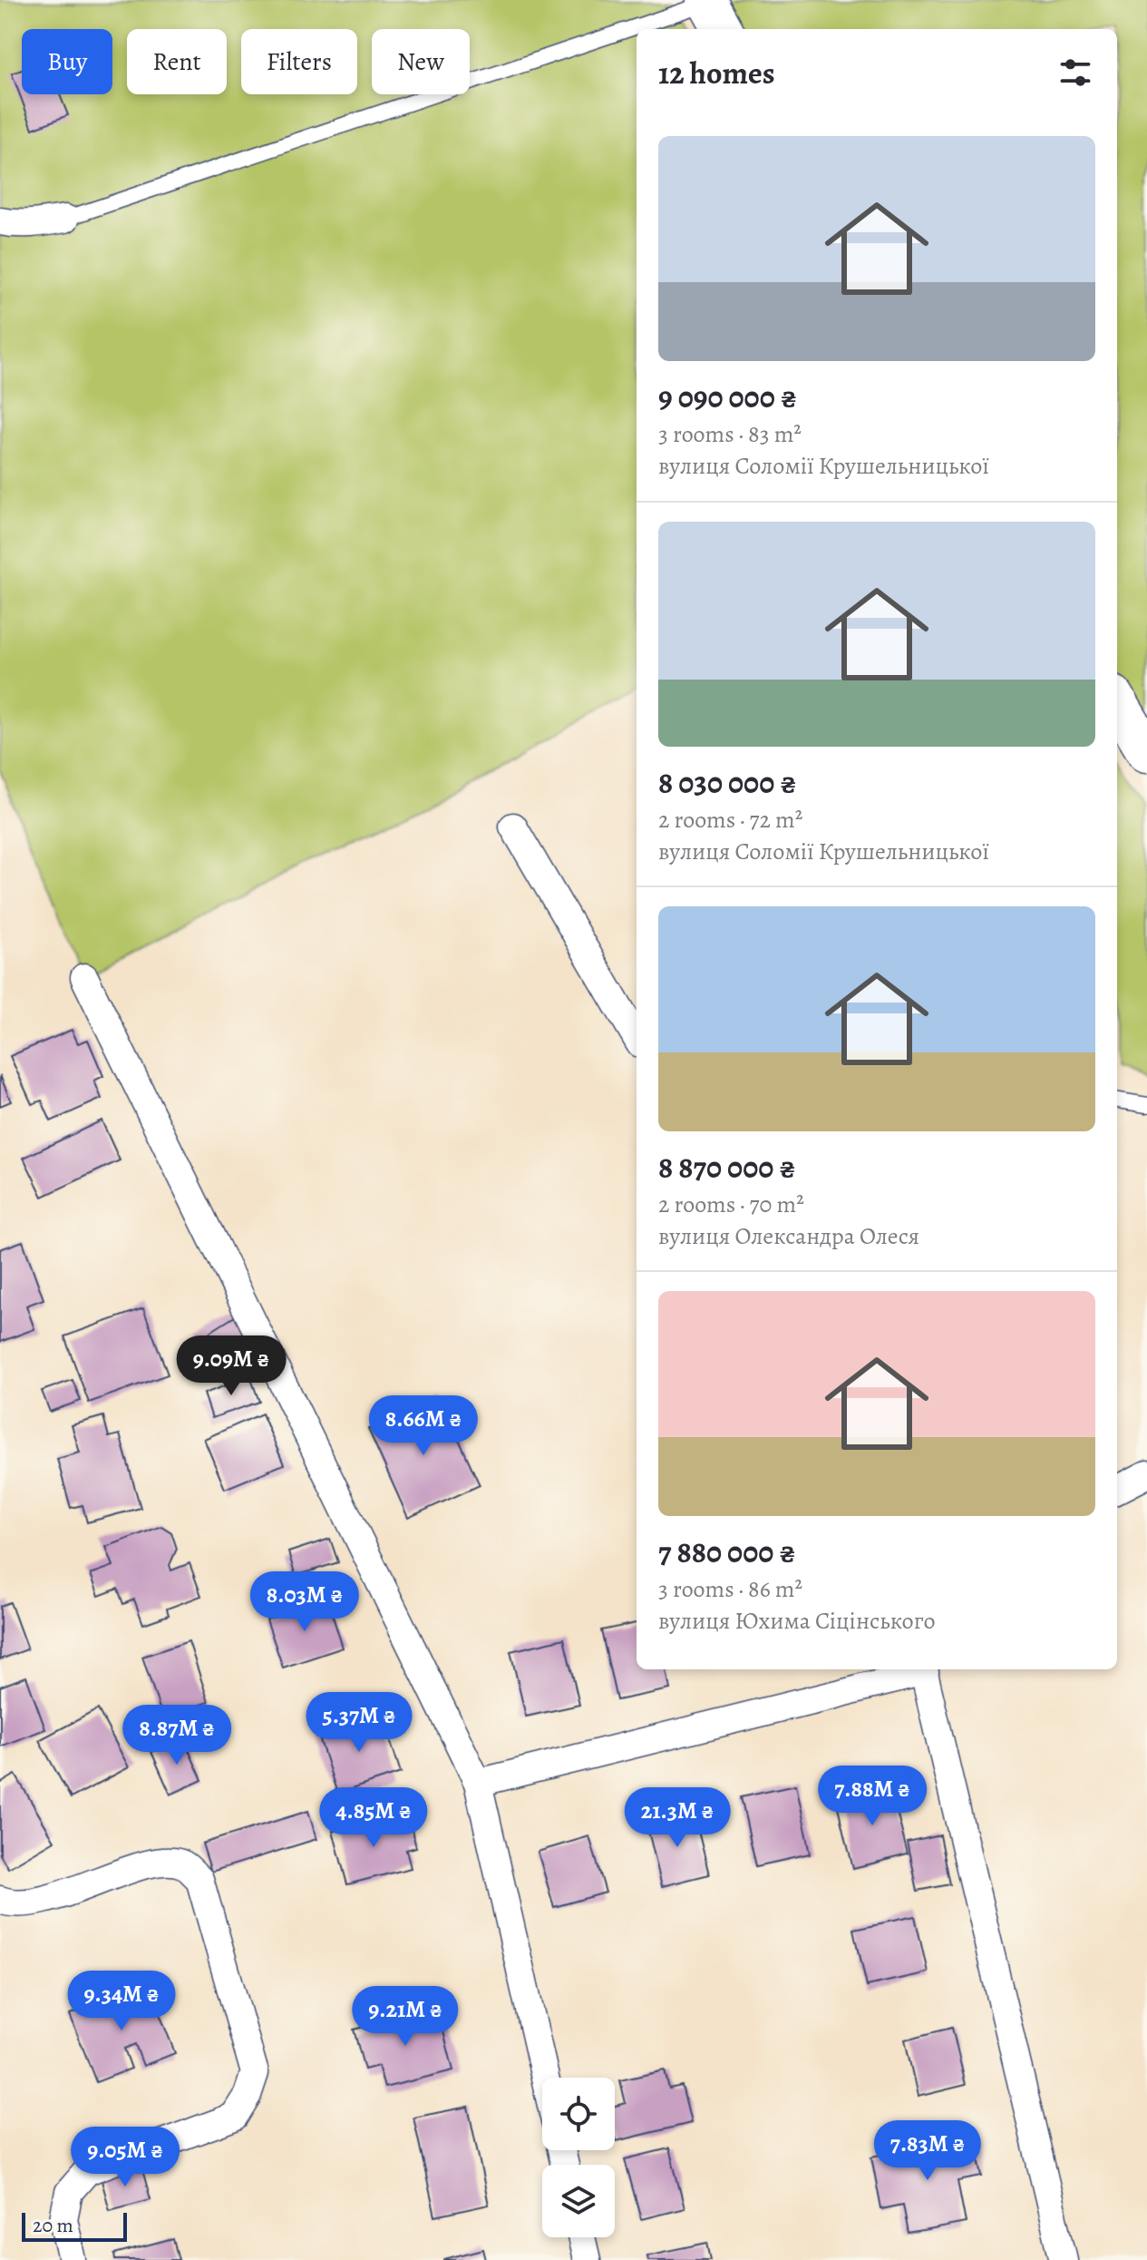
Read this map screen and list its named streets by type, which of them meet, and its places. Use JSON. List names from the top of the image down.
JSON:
{
  "scale_bar": "20 m",
  "page": {
    "chip": [
      "Buy",
      "Rent",
      "Filters",
      "New"
    ],
    "heading": "12 homes",
    "list": [
      {
        "name": "9 090 000 ₴",
        "note": "3 rooms · 83 m² · вулиця Соломії Крушельницької"
      },
      {
        "name": "8 030 000 ₴",
        "note": "2 rooms · 72 m² · вулиця Соломії Крушельницької"
      },
      {
        "name": "8 870 000 ₴",
        "note": "2 rooms · 70 m² · вулиця Олександра Олеся"
      },
      {
        "name": "7 880 000 ₴",
        "note": "3 rooms · 86 m² · вулиця Юхима Сіцінського"
      }
    ],
    "price": [
      "9.09M ₴",
      "8.66M ₴",
      "8.03M ₴",
      "5.37M ₴",
      "8.87M ₴",
      "7.88M ₴",
      "4.85M ₴",
      "21.3M ₴",
      "9.34M ₴",
      "9.21M ₴",
      "7.83M ₴",
      "9.05M ₴"
    ],
    "scale": "20 m"
  }
}
